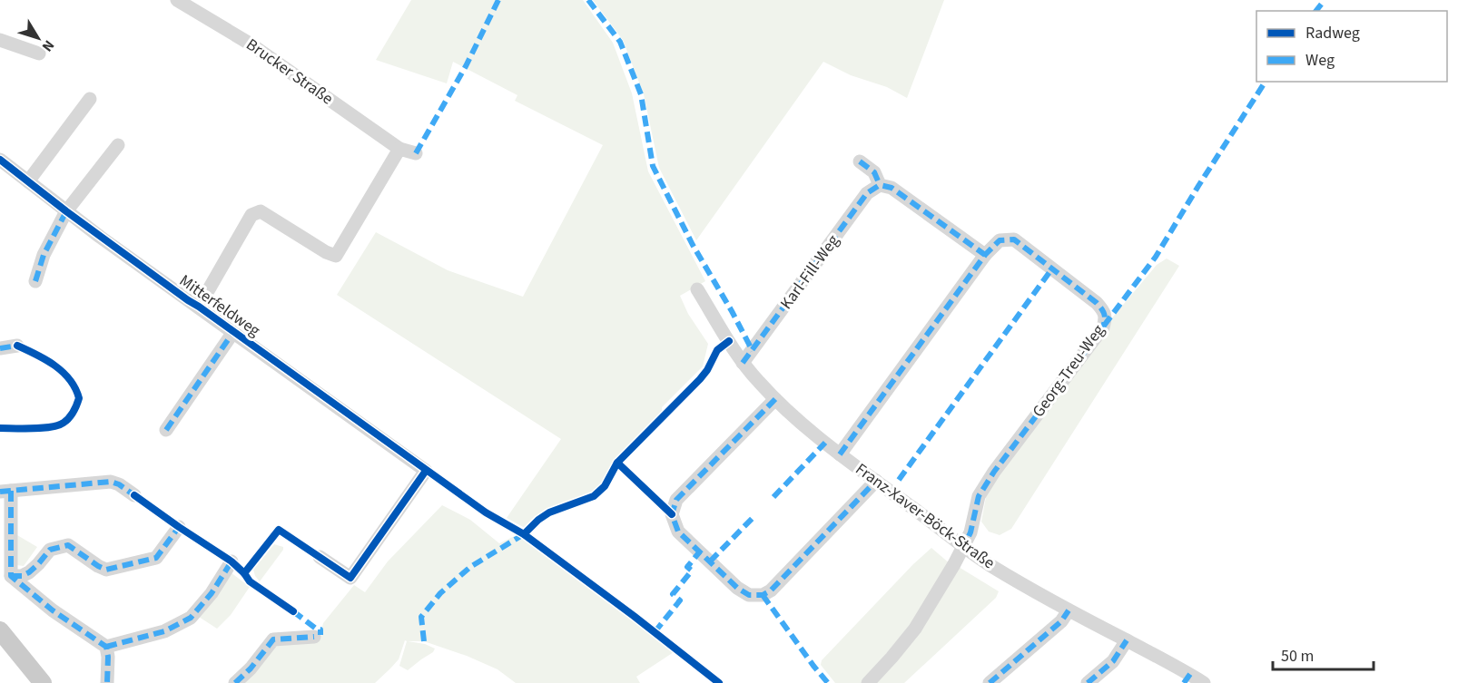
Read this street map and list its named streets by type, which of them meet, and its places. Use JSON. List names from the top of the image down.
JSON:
{
  "streets": {
    "street": [
      "Brucker Straße",
      "Karl-Fill-Weg",
      "Mitterfeldweg",
      "Georg-Treu-Weg",
      "Franz-Xaver-Böck-Straße"
    ]
  },
  "crossings": [
    ["Brucker Straße", "Mitterfeldweg"],
    ["Karl-Fill-Weg", "Franz-Xaver-Böck-Straße"],
    ["Georg-Treu-Weg", "Franz-Xaver-Böck-Straße"]
  ],
  "legend": ["Radweg", "Weg"],
  "scale_bar": "50 m",
  "north": "bottom right"
}
